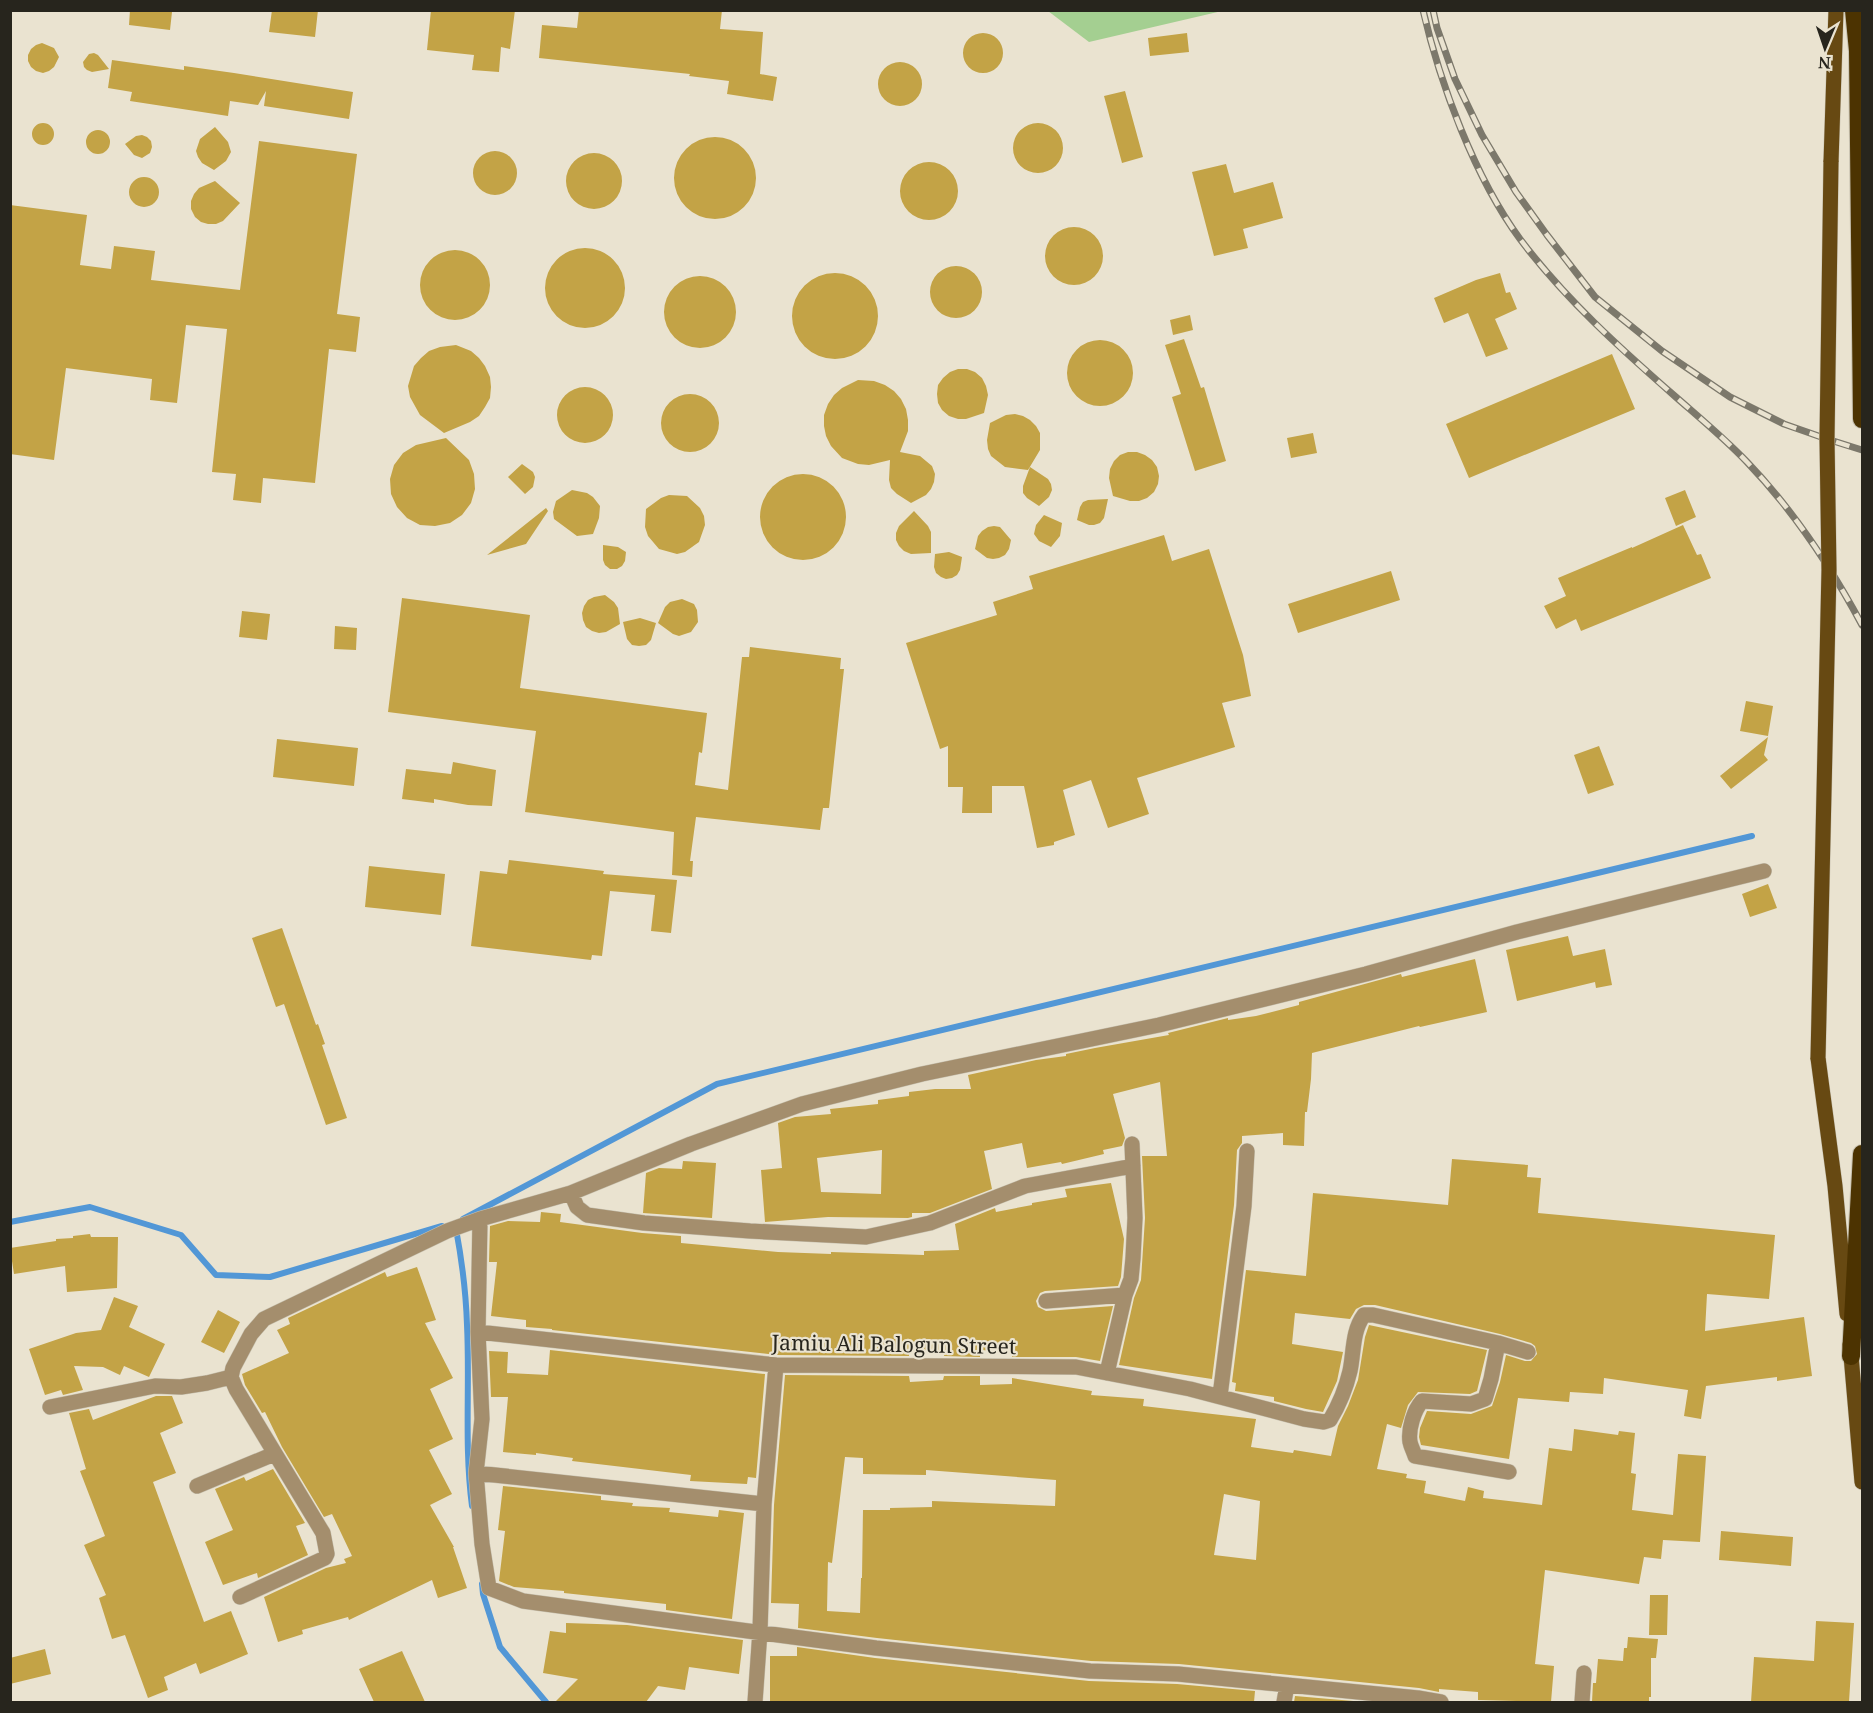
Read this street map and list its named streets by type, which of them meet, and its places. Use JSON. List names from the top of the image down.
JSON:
{
  "streets": {
    "street": ["Jamiu Ali Balogun Street"]
  },
  "north": "bottom"
}
